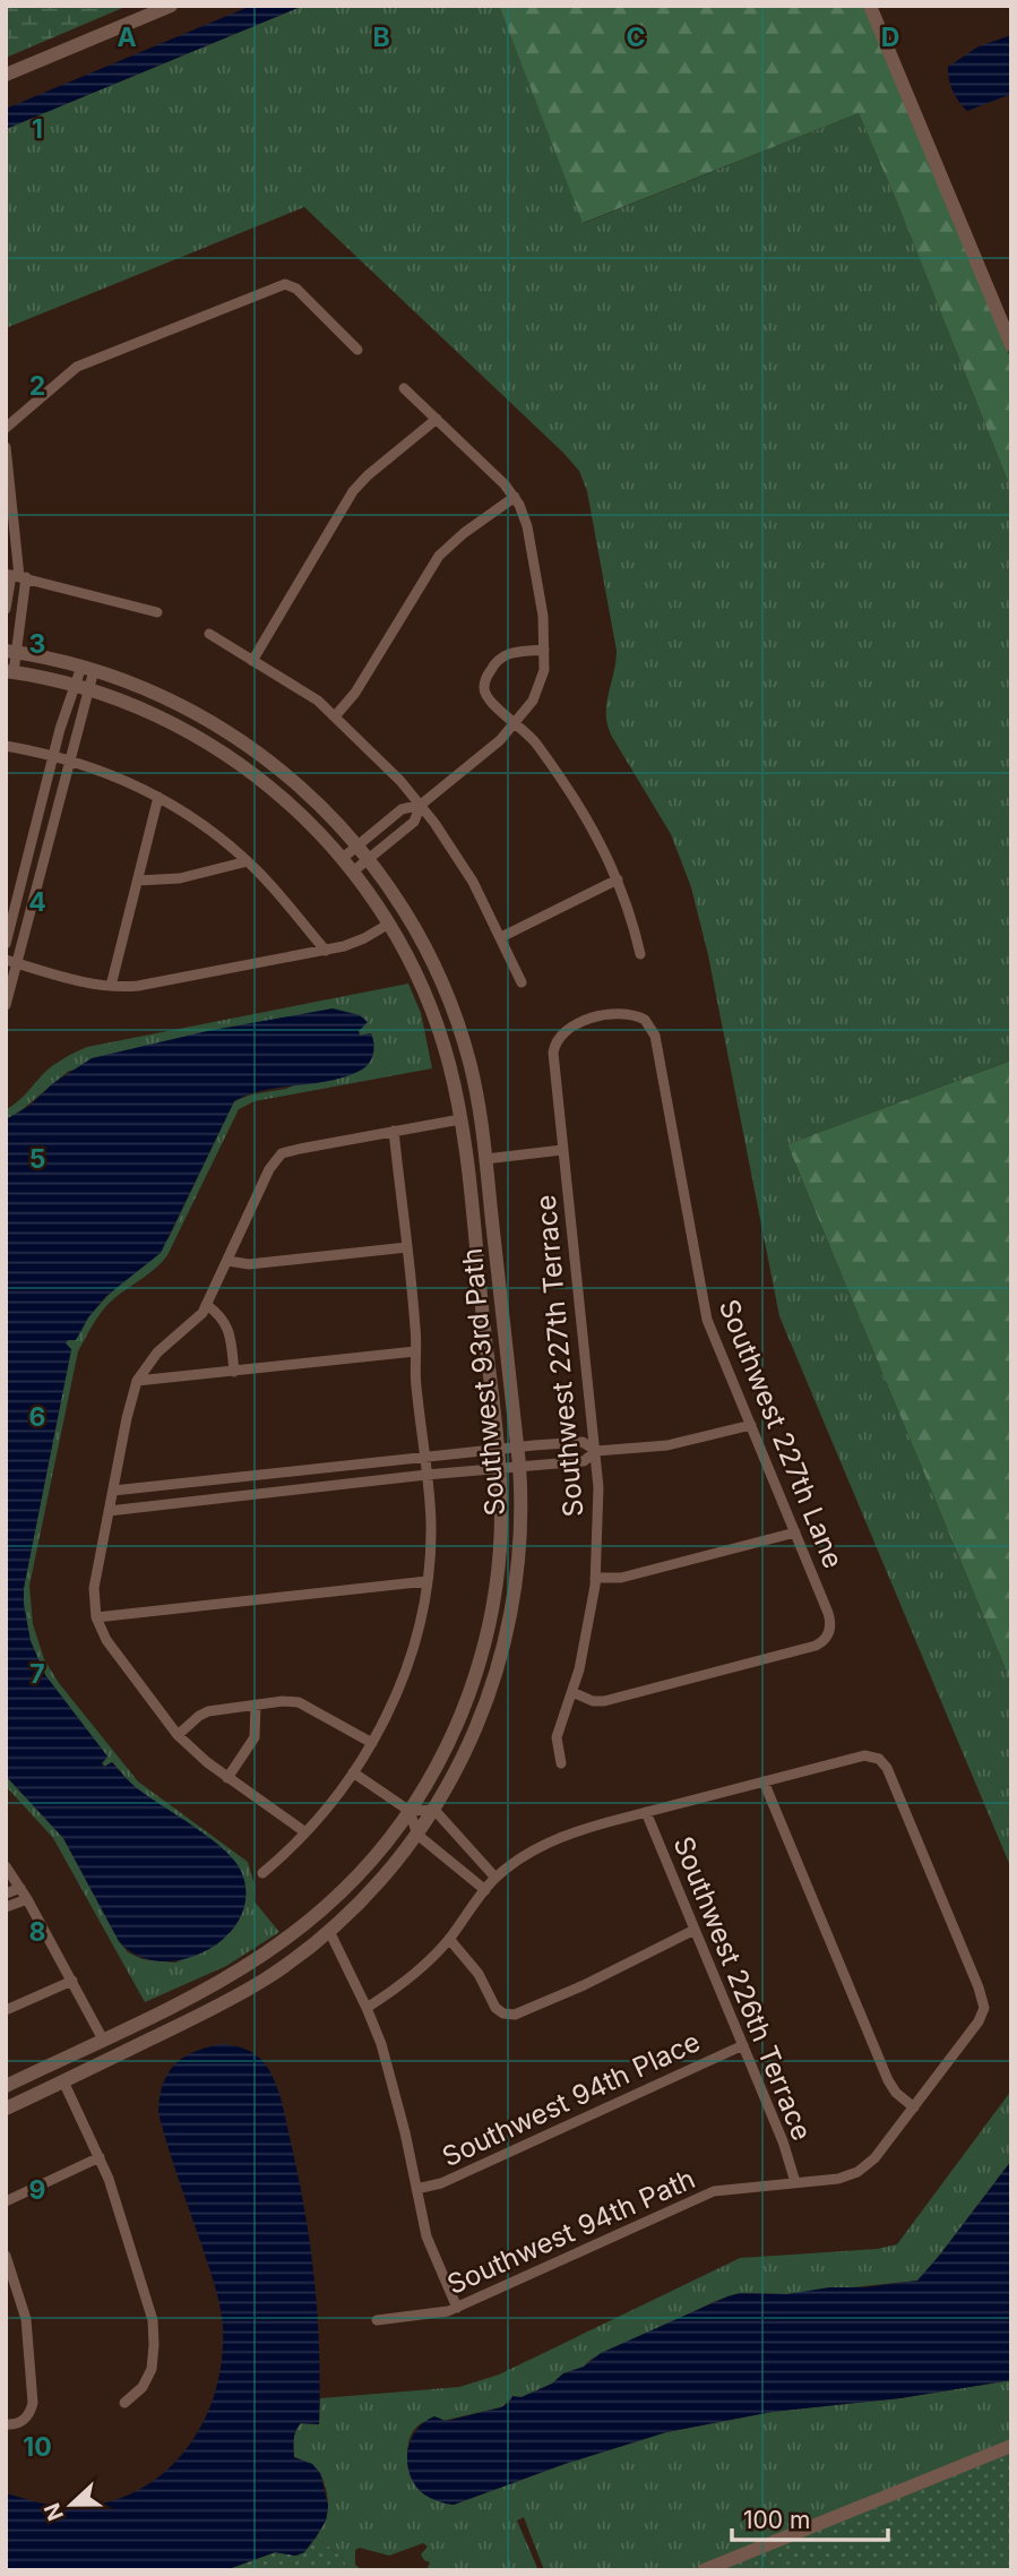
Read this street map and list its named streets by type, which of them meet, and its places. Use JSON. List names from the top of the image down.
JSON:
{
  "streets": {
    "street": [
      "Southwest 227th Terrace",
      "Southwest 93rd Path",
      "Southwest 227th Lane",
      "Southwest 226th Terrace",
      "Southwest 94th Place",
      "Southwest 94th Path"
    ]
  },
  "crossings": [
    ["Southwest 227th Terrace", "Southwest 227th Lane"],
    ["Southwest 226th Terrace", "Southwest 94th Place"],
    ["Southwest 226th Terrace", "Southwest 94th Path"]
  ],
  "scale_bar": "100 m",
  "north": "left",
  "grid": {
    "columns": [
      "A",
      "B",
      "C",
      "D"
    ],
    "rows": [
      "1",
      "2",
      "3",
      "4",
      "5",
      "6",
      "7",
      "8",
      "9",
      "10"
    ]
  }
}
